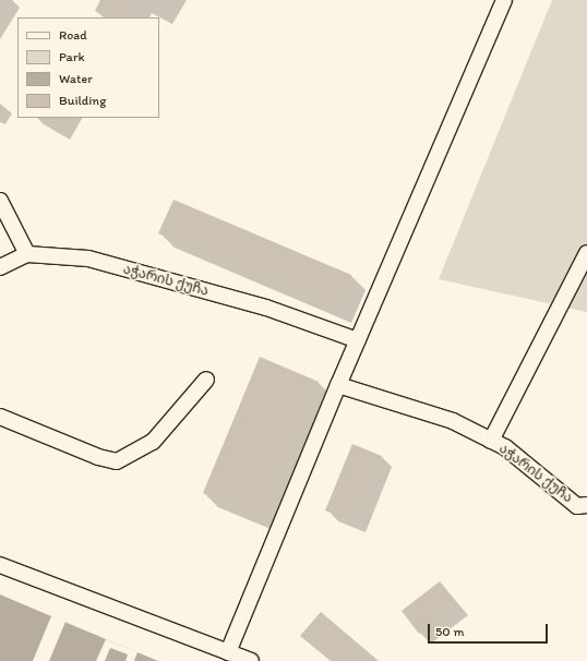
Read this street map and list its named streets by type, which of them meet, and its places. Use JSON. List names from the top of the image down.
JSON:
{
  "streets": {
    "street": ["აჭარის ქუჩა"]
  },
  "legend": [
    "Road",
    "Park",
    "Water",
    "Building"
  ],
  "scale_bar": "50 m"
}
